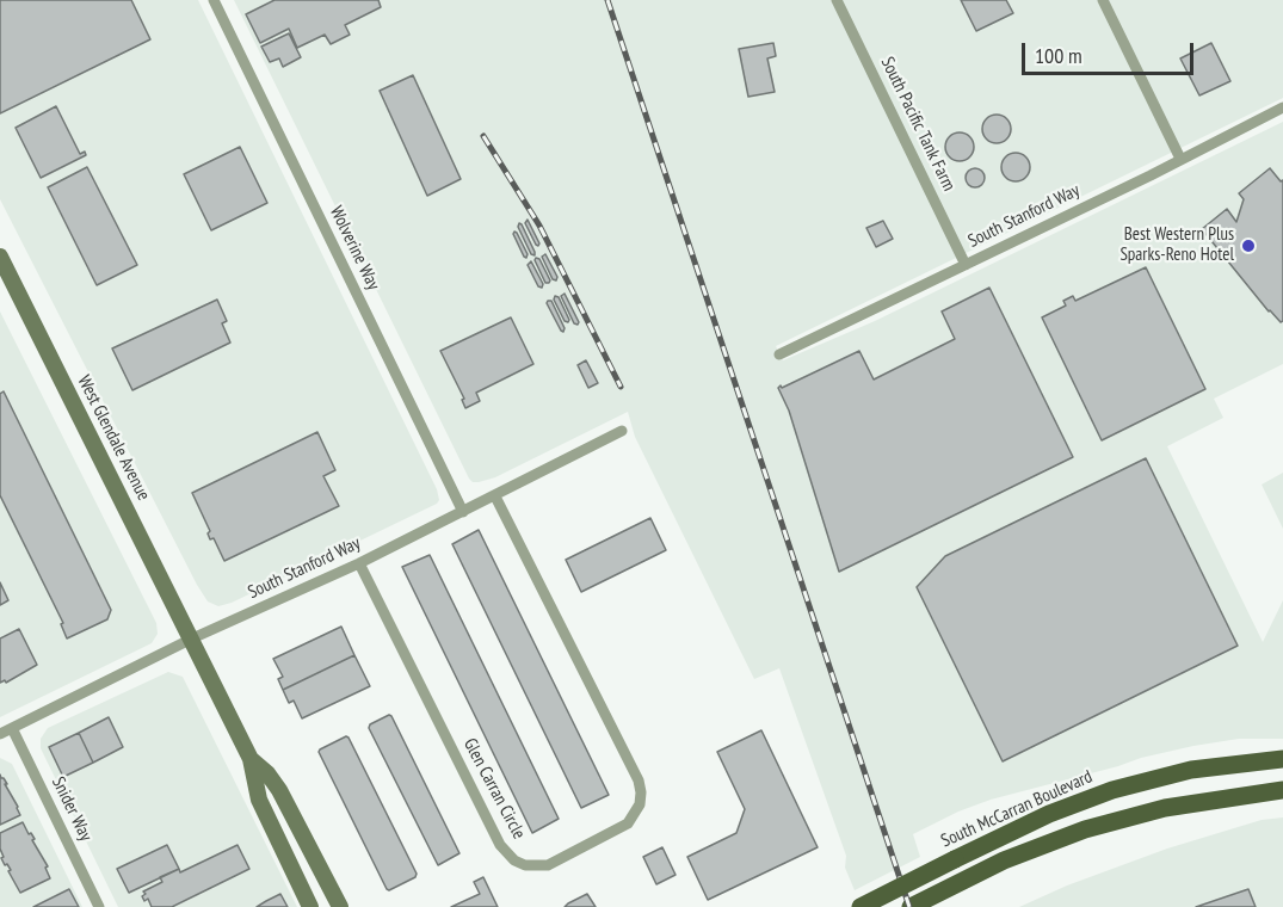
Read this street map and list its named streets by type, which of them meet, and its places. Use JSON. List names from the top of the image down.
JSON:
{
  "streets": {
    "main road": ["West Glendale Avenue", "South McCarran Boulevard"],
    "street": [
      "South Pacific Tank Farm",
      "South Stanford Way",
      "Wolverine Way",
      "Glen Carran Circle",
      "Snider Way"
    ]
  },
  "crossings": [
    ["South Pacific Tank Farm", "South Stanford Way"],
    ["South Stanford Way", "Wolverine Way"],
    ["South Stanford Way", "West Glendale Avenue"],
    ["South Stanford Way", "Glen Carran Circle"],
    ["South Stanford Way", "Snider Way"]
  ],
  "places": ["Best Western Plus Sparks-Reno Hotel"],
  "scale_bar": "100 m"
}
